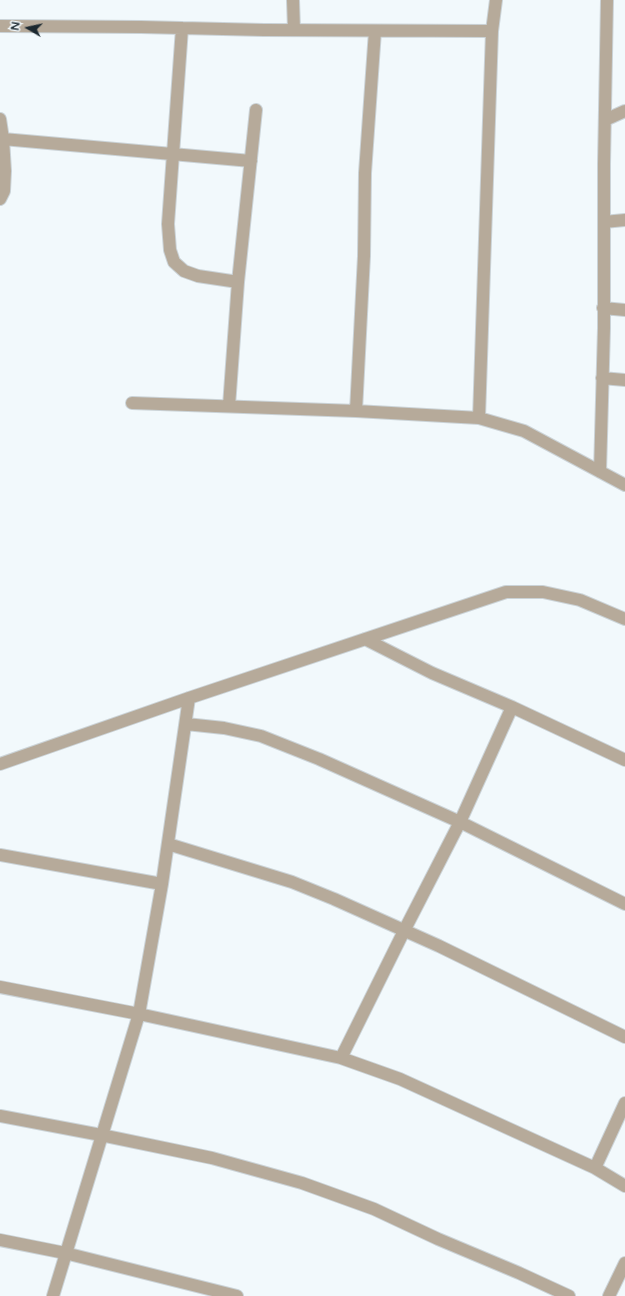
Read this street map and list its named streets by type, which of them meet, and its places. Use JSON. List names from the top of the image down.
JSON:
{
  "north": "left"
}
